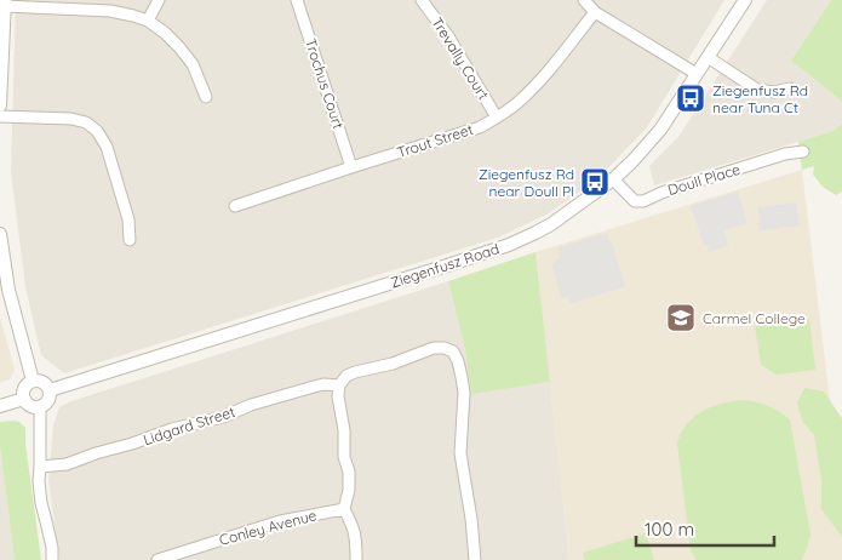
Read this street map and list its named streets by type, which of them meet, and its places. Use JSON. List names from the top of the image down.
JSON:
{
  "streets": {
    "street": [
      "Trevally Court",
      "Trochus Court",
      "Trout Street",
      "Doull Place",
      "Ziegenfusz Road",
      "Lidgard Street",
      "Conley Avenue"
    ]
  },
  "crossings": [
    ["Trevally Court", "Trout Street"],
    ["Trochus Court", "Trout Street"],
    ["Doull Place", "Ziegenfusz Road"]
  ],
  "places": {
    "bus stop": ["Ziegenfusz Rd near Tuna Ct", "Ziegenfusz Rd near Doull Pl"],
    "school or university": ["Carmel College"]
  },
  "scale_bar": "100 m"
}
